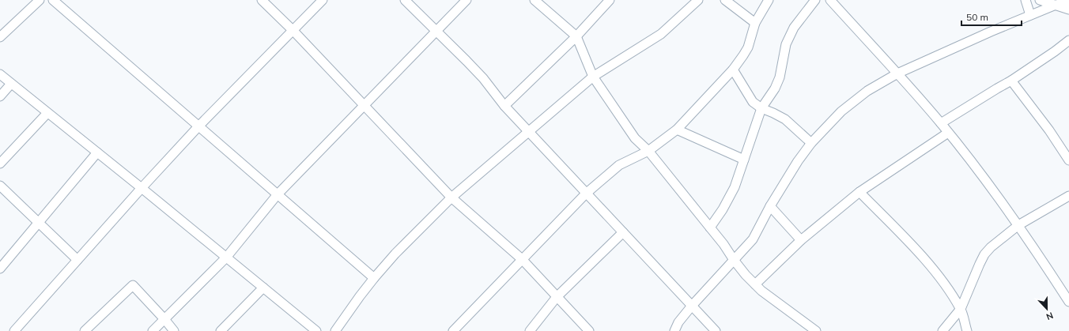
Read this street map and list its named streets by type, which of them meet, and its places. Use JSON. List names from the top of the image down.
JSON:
{
  "scale_bar": "50 m",
  "north": "bottom"
}
